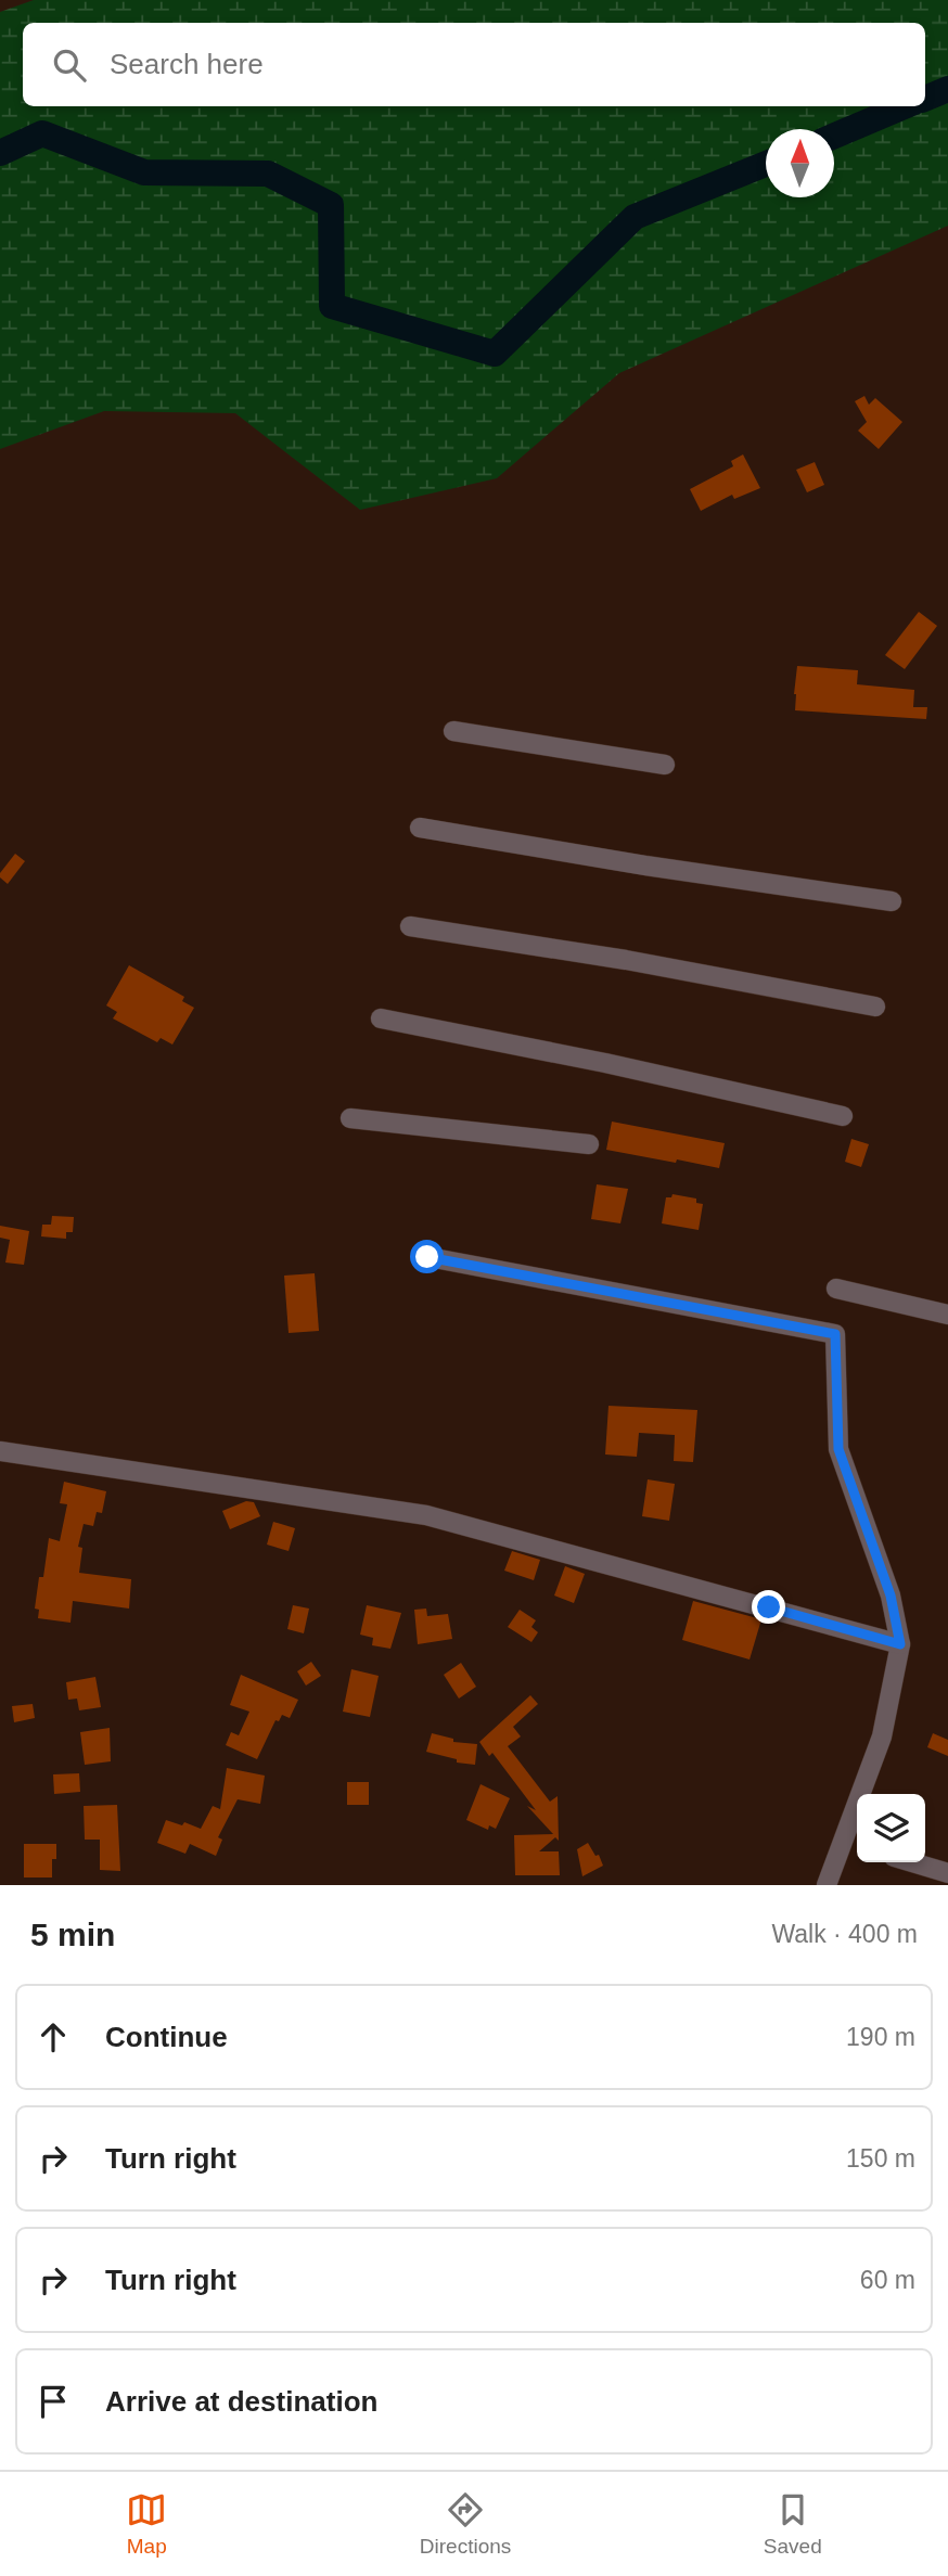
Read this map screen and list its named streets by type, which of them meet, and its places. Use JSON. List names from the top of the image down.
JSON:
{
  "north": "top",
  "page": {
    "search": "Search here",
    "heading": ["5 min", "Walk · 400 m"],
    "list": [
      ["Continue", "190 m"],
      ["Turn right", "150 m"],
      ["Turn right", "60 m"],
      "Arrive at destination"
    ],
    "nav": ["Map", "Directions", "Saved"]
  }
}
